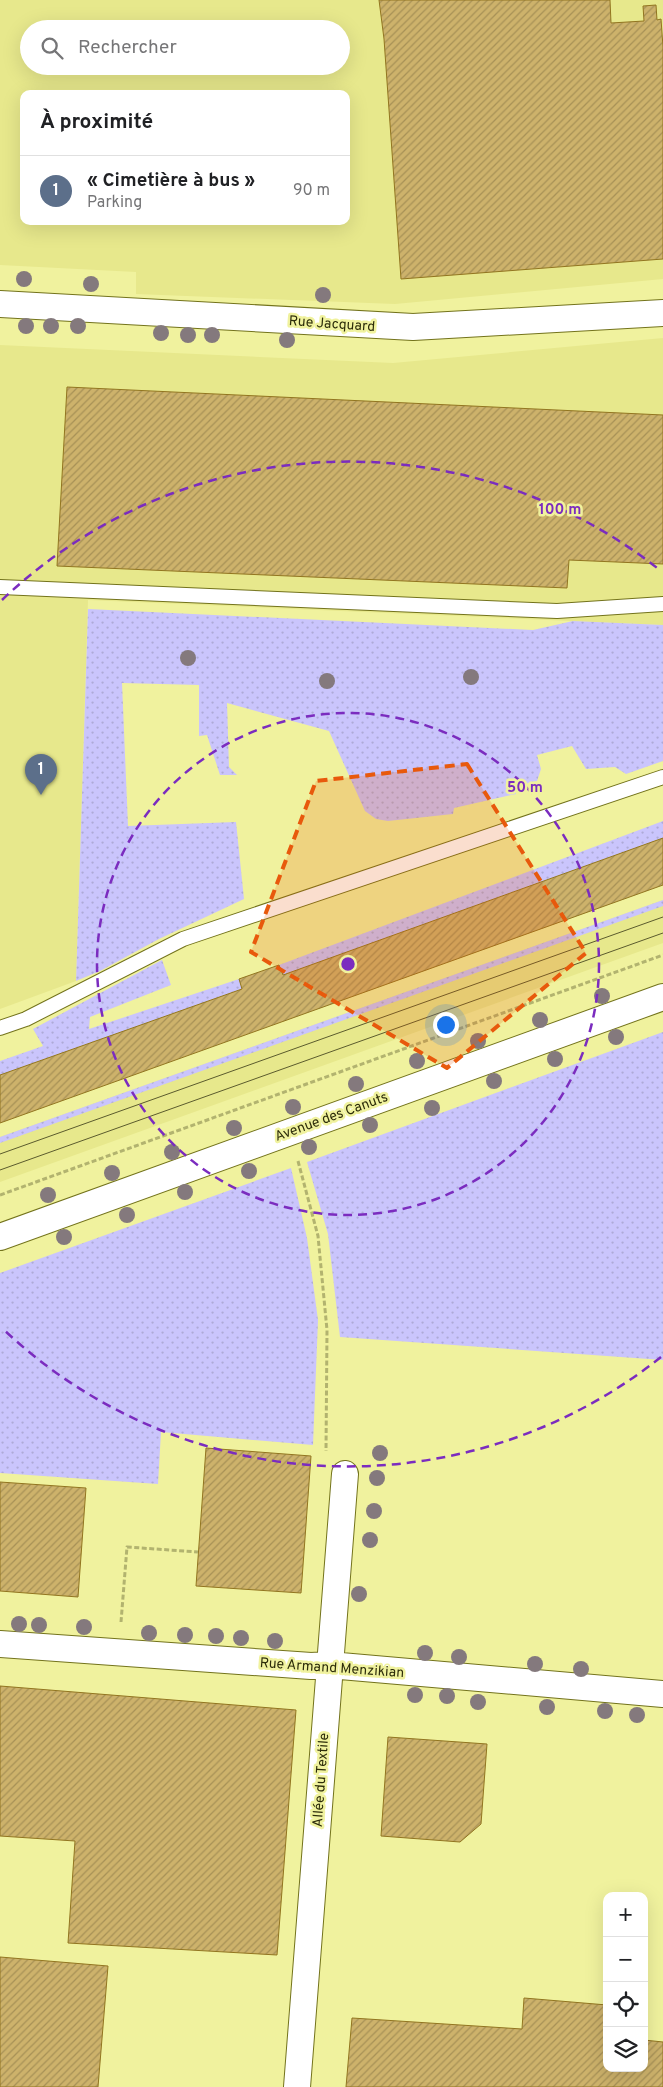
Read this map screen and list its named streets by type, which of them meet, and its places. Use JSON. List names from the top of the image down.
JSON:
{
  "streets": {
    "street": [
      "Rue Jacquard",
      "Avenue des Canuts",
      "Rue Armand Menzikian",
      "Allée du Textile"
    ]
  },
  "crossings": [
    ["Rue Armand Menzikian", "Allée du Textile"]
  ],
  "page": {
    "search": "Rechercher",
    "heading": "À proximité",
    "list": [
      {
        "mark": "1",
        "name": "« Cimetière à bus »",
        "note": "Parking",
        "value": "90 m"
      }
    ],
    "pins": "1",
    "map_buttons": ["+", "−"]
  },
  "rings": ["100 m", "50 m"]
}
